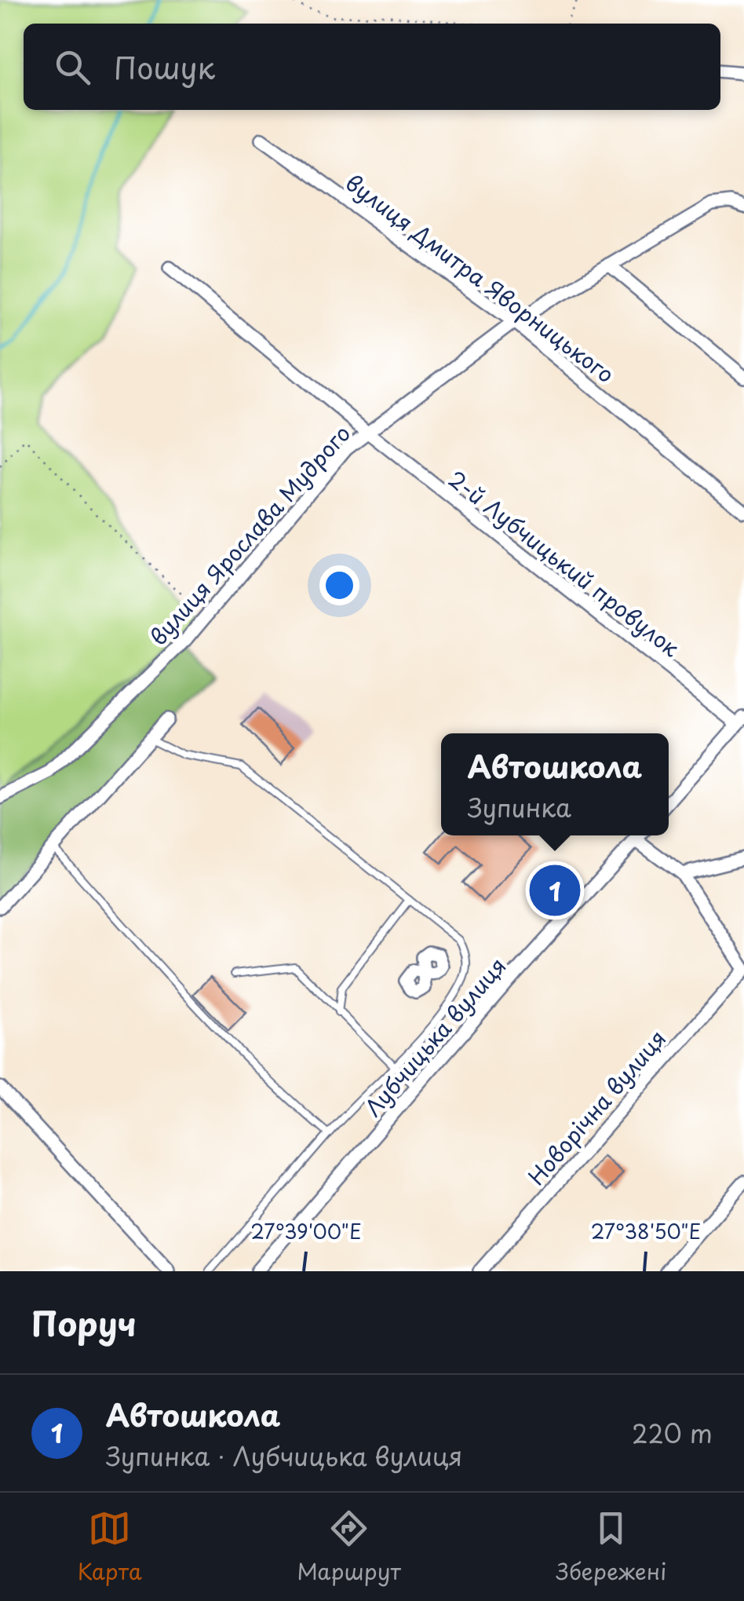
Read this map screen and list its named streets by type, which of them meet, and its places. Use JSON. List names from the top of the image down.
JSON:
{
  "streets": {
    "street": [
      "вулиця Дмитра Яворницького",
      "вулиця Ярослава Мудрого",
      "2-й Лубчицький провулок",
      "Лубчицька вулиця",
      "Новорічна вулиця"
    ]
  },
  "crossings": [
    ["вулиця Дмитра Яворницького", "вулиця Ярослава Мудрого"],
    ["вулиця Ярослава Мудрого", "2-й Лубчицький провулок"]
  ],
  "page": {
    "search": "Пошук",
    "popup": ["Автошкола", "Зупинка"],
    "pins": "1",
    "heading": "Поруч",
    "list": [
      {
        "mark": "1",
        "name": "Автошкола",
        "note": "Зупинка · Лубчицька вулиця",
        "value": "220 m"
      }
    ],
    "nav": ["Карта", "Маршрут", "Збережені"]
  },
  "coordinates": ["27°39'00\"E", "27°38'50\"E"]
}
